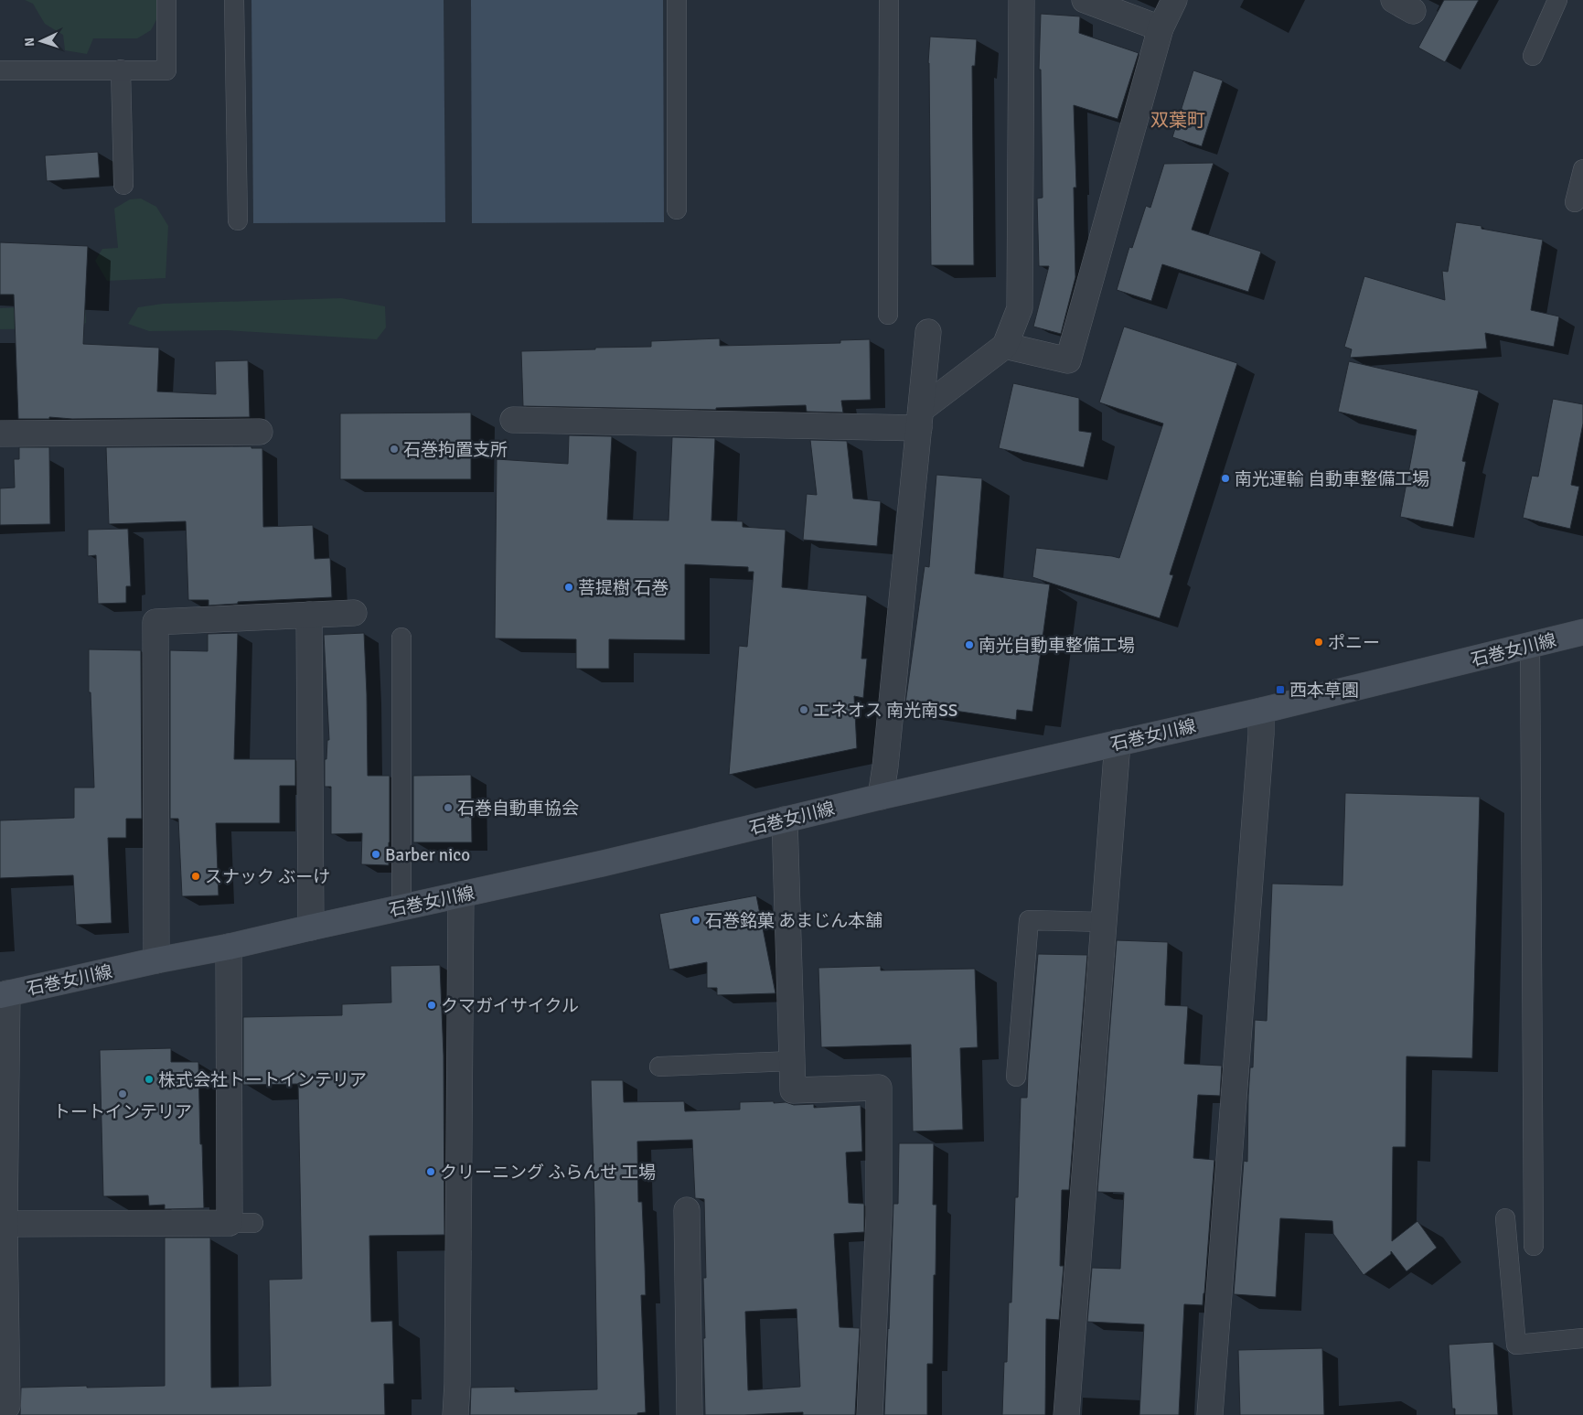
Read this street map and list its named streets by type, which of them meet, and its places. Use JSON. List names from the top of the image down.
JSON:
{
  "streets": {
    "main road": ["石巻女川線"]
  },
  "districts": ["双葉町"],
  "places": {
    "other": [
      "石巻拘置支所",
      "南光運輸 自動車整備工場",
      "菩提樹 石巻",
      "ポニー",
      "南光自動車整備工場",
      "エネオス 南光南SS",
      "石巻自動車協会",
      "Barber nico",
      "スナック ぶーけ",
      "石巻銘菓 あまじん本舗",
      "クマガイサイクル",
      "株式会社トートインテリア",
      "トートインテリア",
      "クリーニング ふらんせ 工場"
    ],
    "transit": ["西本草園"]
  },
  "north": "left"
}
